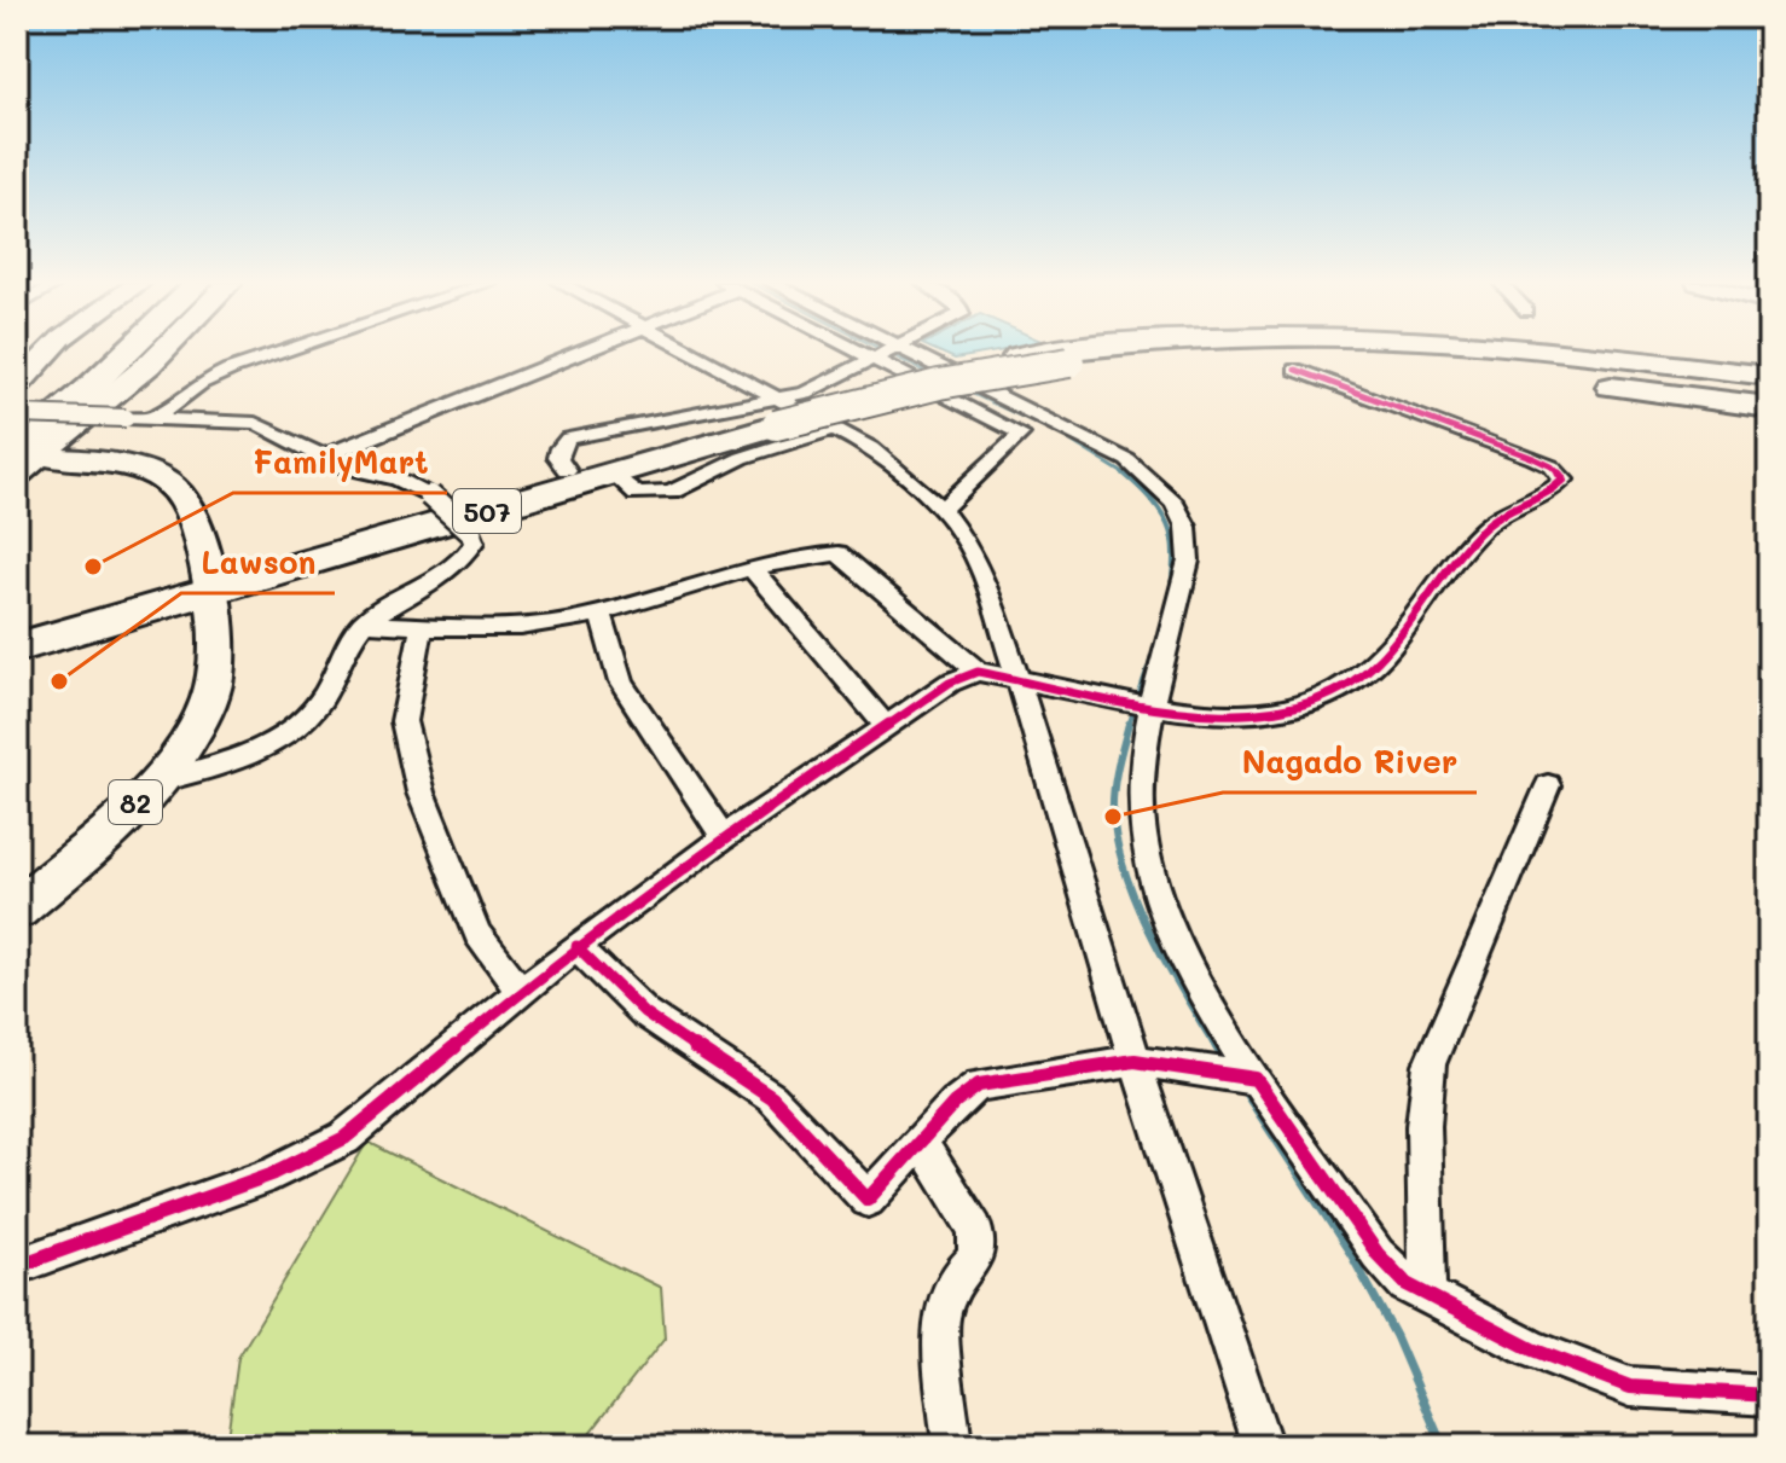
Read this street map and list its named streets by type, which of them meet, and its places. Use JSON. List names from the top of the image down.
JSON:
{
  "streets": {
    "highway": ["507"],
    "main road": ["82"]
  },
  "crossings": [
    ["507", "82"]
  ],
  "places": ["FamilyMart", "Lawson", "Nagado River"]
}
